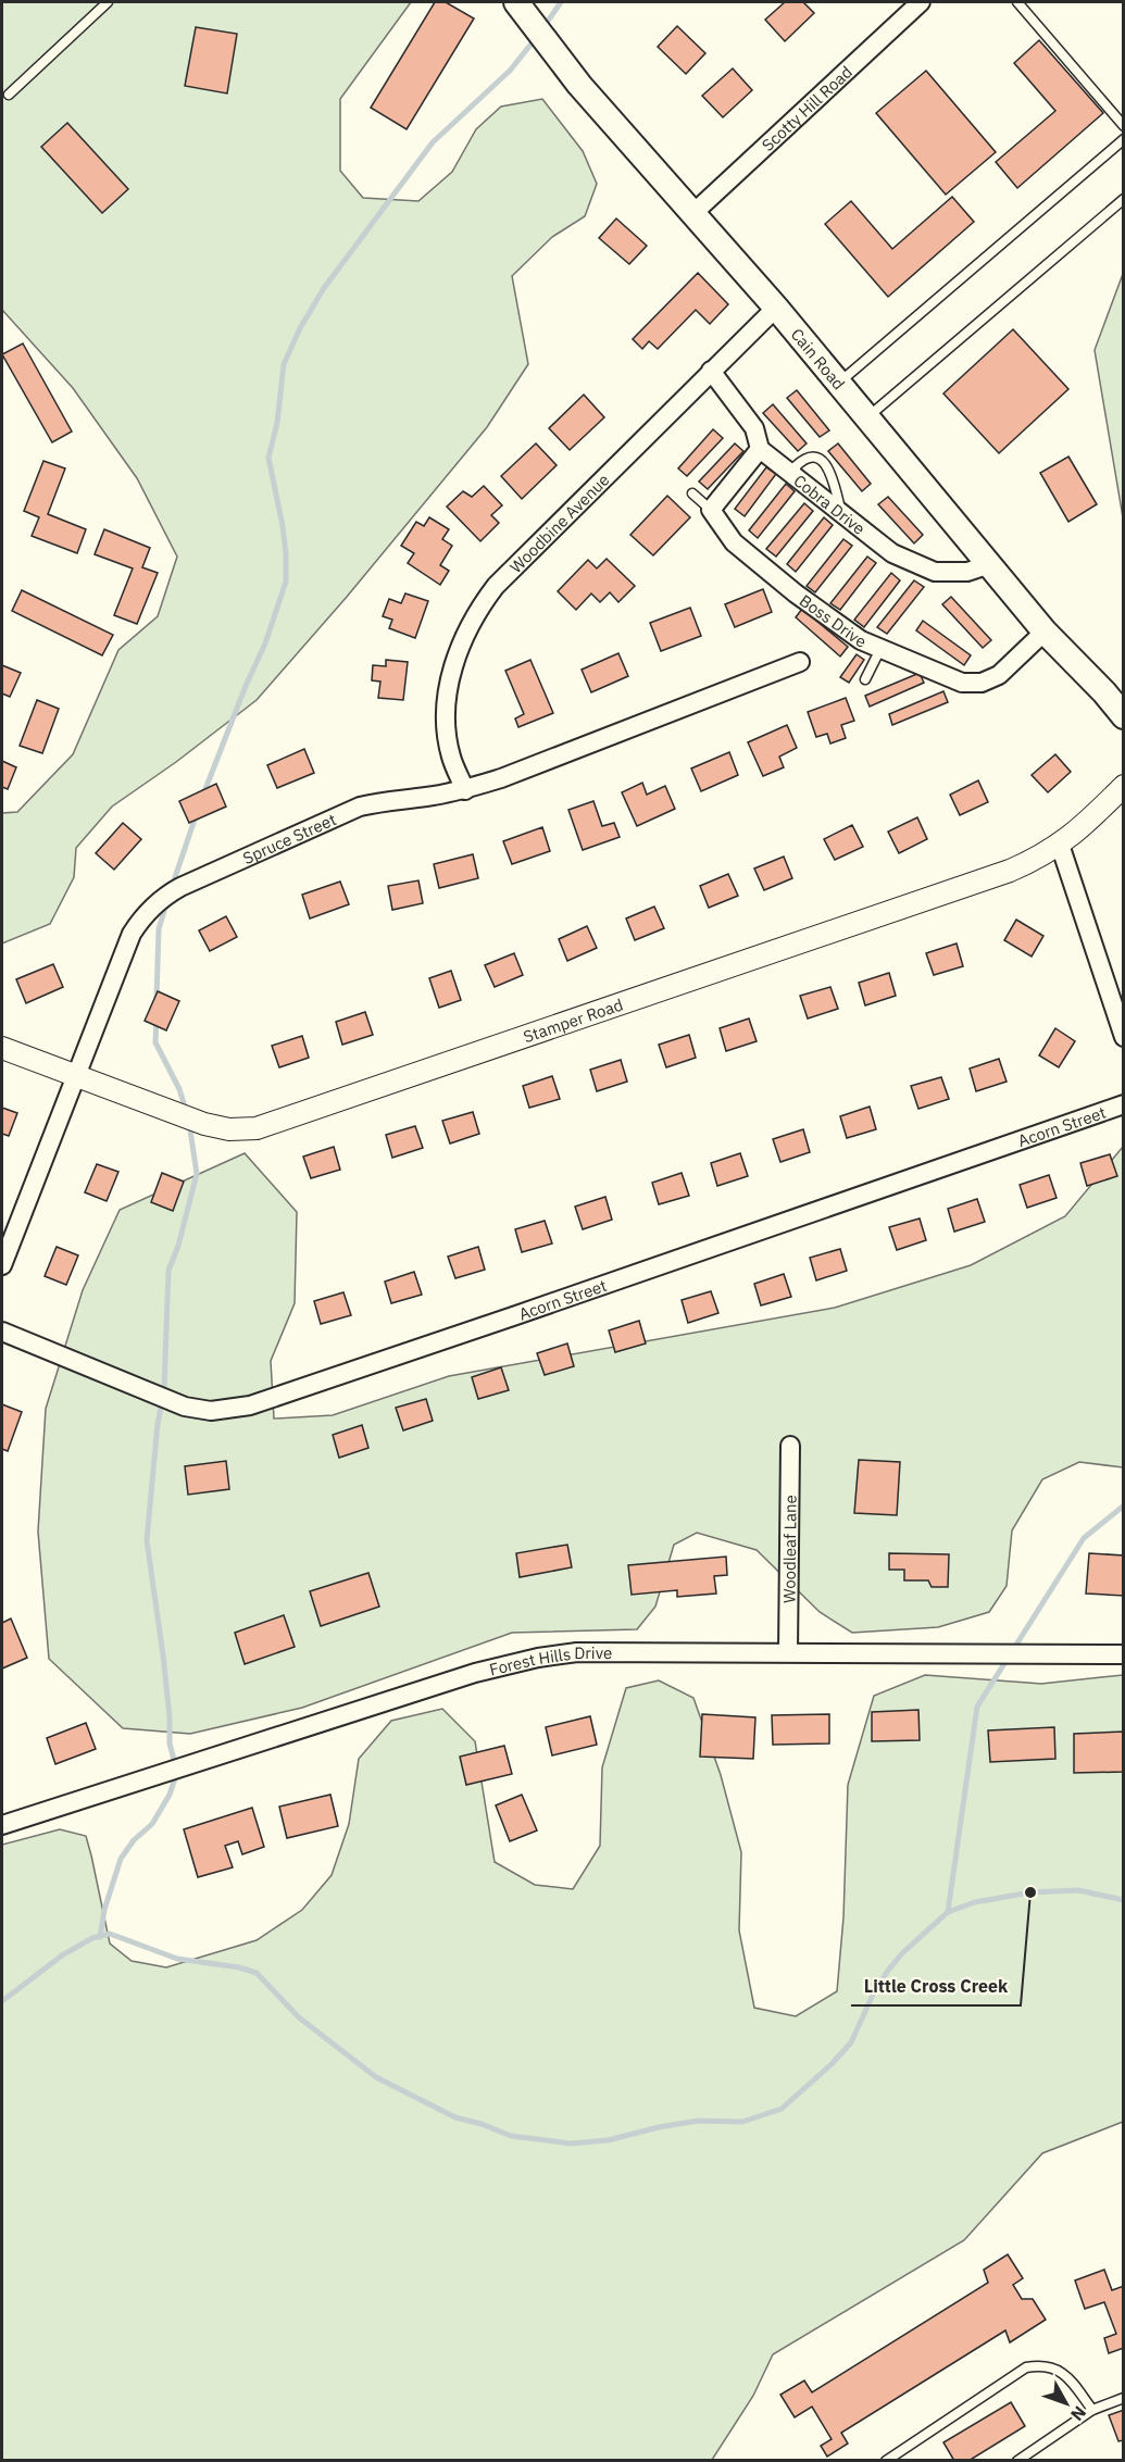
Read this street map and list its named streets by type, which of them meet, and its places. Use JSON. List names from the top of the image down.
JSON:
{
  "streets": {
    "main road": ["Cain Road"],
    "street": [
      "Scotty Hill Road",
      "Cobra Drive",
      "Woodbine Avenue",
      "Boss Drive",
      "Spruce Street",
      "Stamper Road",
      "Acorn Street",
      "Woodleaf Lane",
      "Forest Hills Drive"
    ]
  },
  "crossings": [
    ["Scotty Hill Road", "Cain Road"],
    ["Cain Road", "Cobra Drive"],
    ["Cain Road", "Woodbine Avenue"],
    ["Cain Road", "Boss Drive"],
    ["Woodbine Avenue", "Spruce Street"],
    ["Spruce Street", "Stamper Road"],
    ["Woodleaf Lane", "Forest Hills Drive"]
  ],
  "places": ["Little Cross Creek"],
  "north": "bottom right"
}
